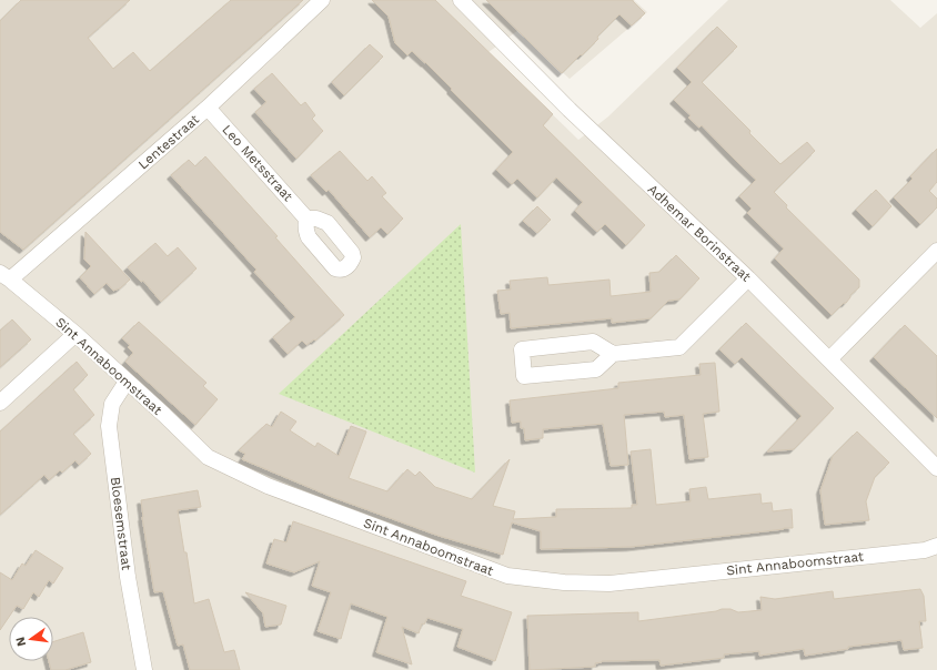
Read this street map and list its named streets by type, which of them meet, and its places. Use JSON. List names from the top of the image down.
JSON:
{
  "streets": {
    "street": [
      "Lentestraat",
      "Leo Metsstraat",
      "Adhemar Borinstraat",
      "Sint Annaboomstraat",
      "Bloesemstraat"
    ]
  },
  "crossings": [
    ["Lentestraat", "Leo Metsstraat"],
    ["Lentestraat", "Sint Annaboomstraat"],
    ["Sint Annaboomstraat", "Bloesemstraat"]
  ],
  "north": "left"
}
